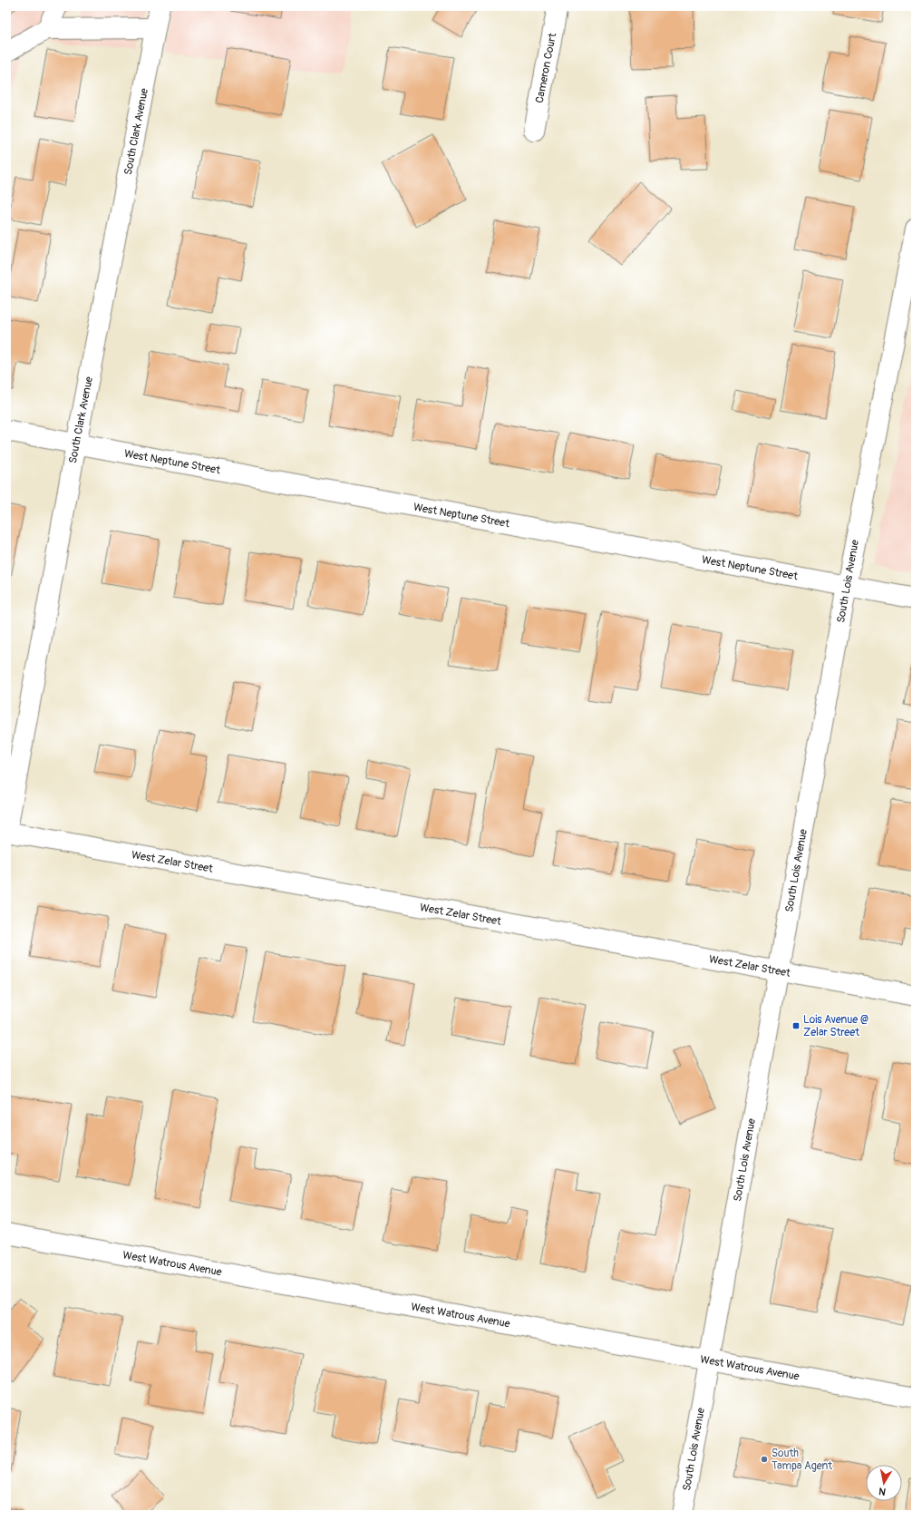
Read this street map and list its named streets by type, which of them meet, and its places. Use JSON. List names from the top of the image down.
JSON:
{
  "streets": {
    "street": [
      "Cameron Court",
      "South Clark Avenue",
      "West Neptune Street",
      "South Lois Avenue",
      "West Zelar Street",
      "West Watrous Avenue"
    ]
  },
  "crossings": [
    ["South Clark Avenue", "West Neptune Street"],
    ["South Clark Avenue", "West Zelar Street"],
    ["West Neptune Street", "South Lois Avenue"],
    ["South Lois Avenue", "West Zelar Street"],
    ["South Lois Avenue", "West Watrous Avenue"]
  ],
  "places": {
    "transit": ["Lois Avenue @ Zelar Street"],
    "other": ["South Tampa Agent"]
  },
  "north": "bottom"
}
